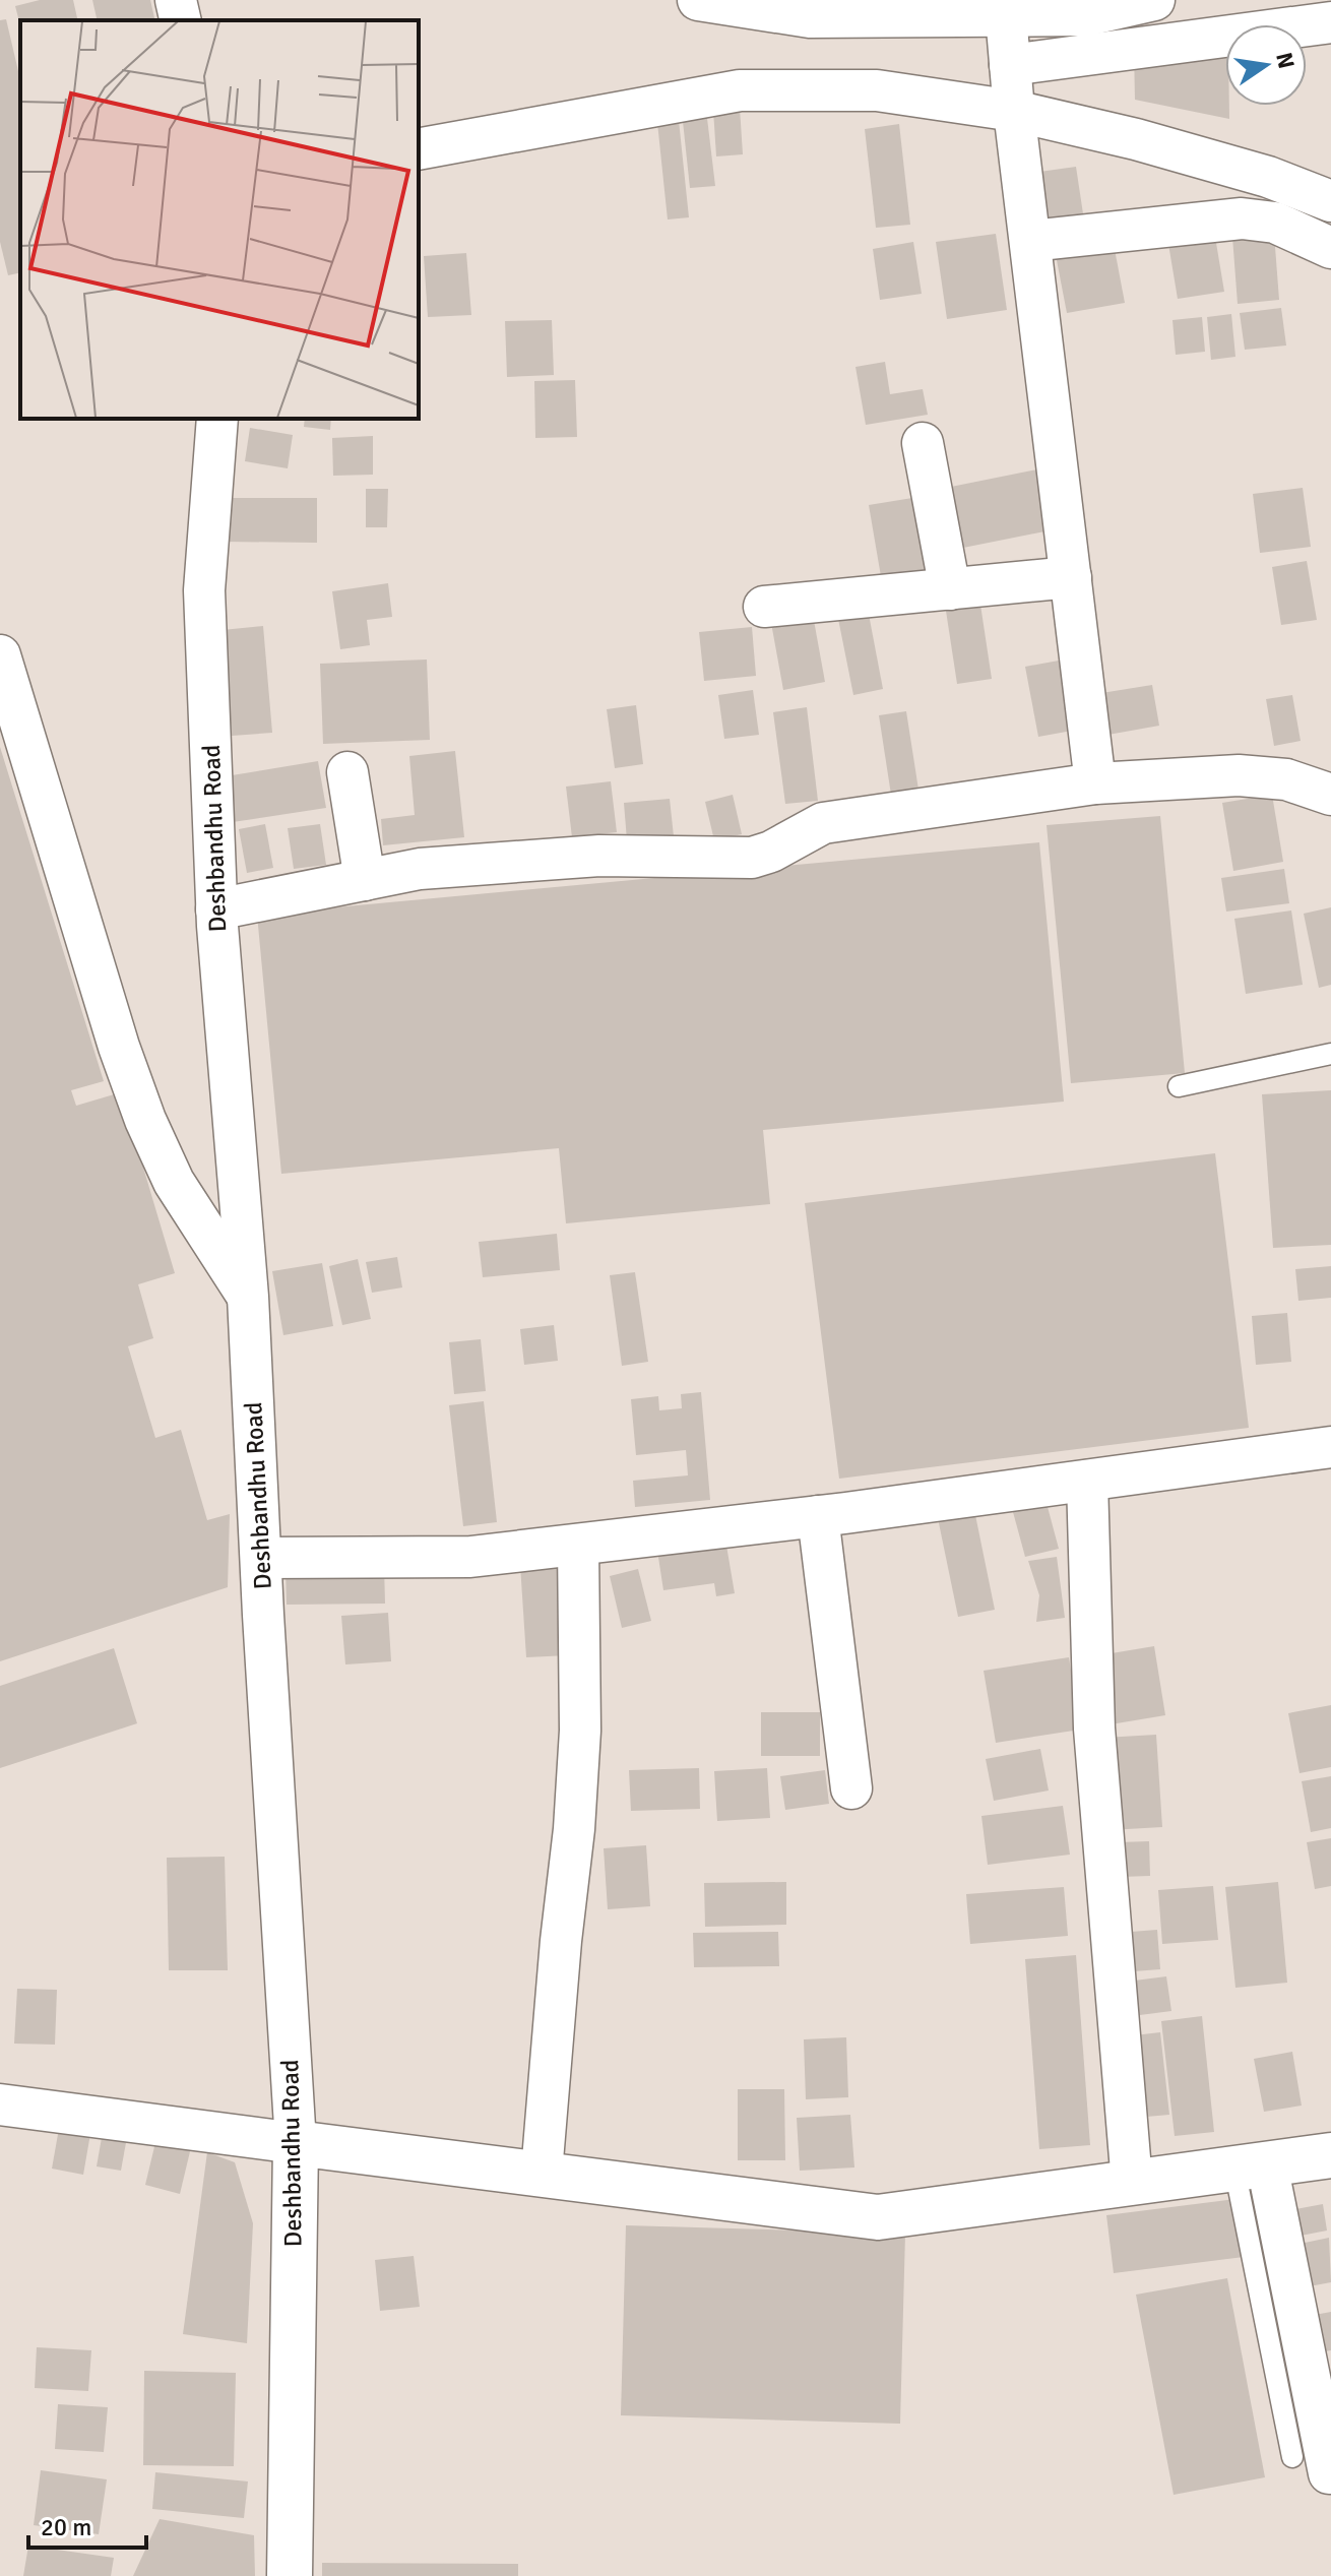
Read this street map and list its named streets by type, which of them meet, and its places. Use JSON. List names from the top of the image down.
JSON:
{
  "streets": {
    "street": ["Deshbandhu Road"]
  },
  "scale_bar": "20 m",
  "north": "right"
}
